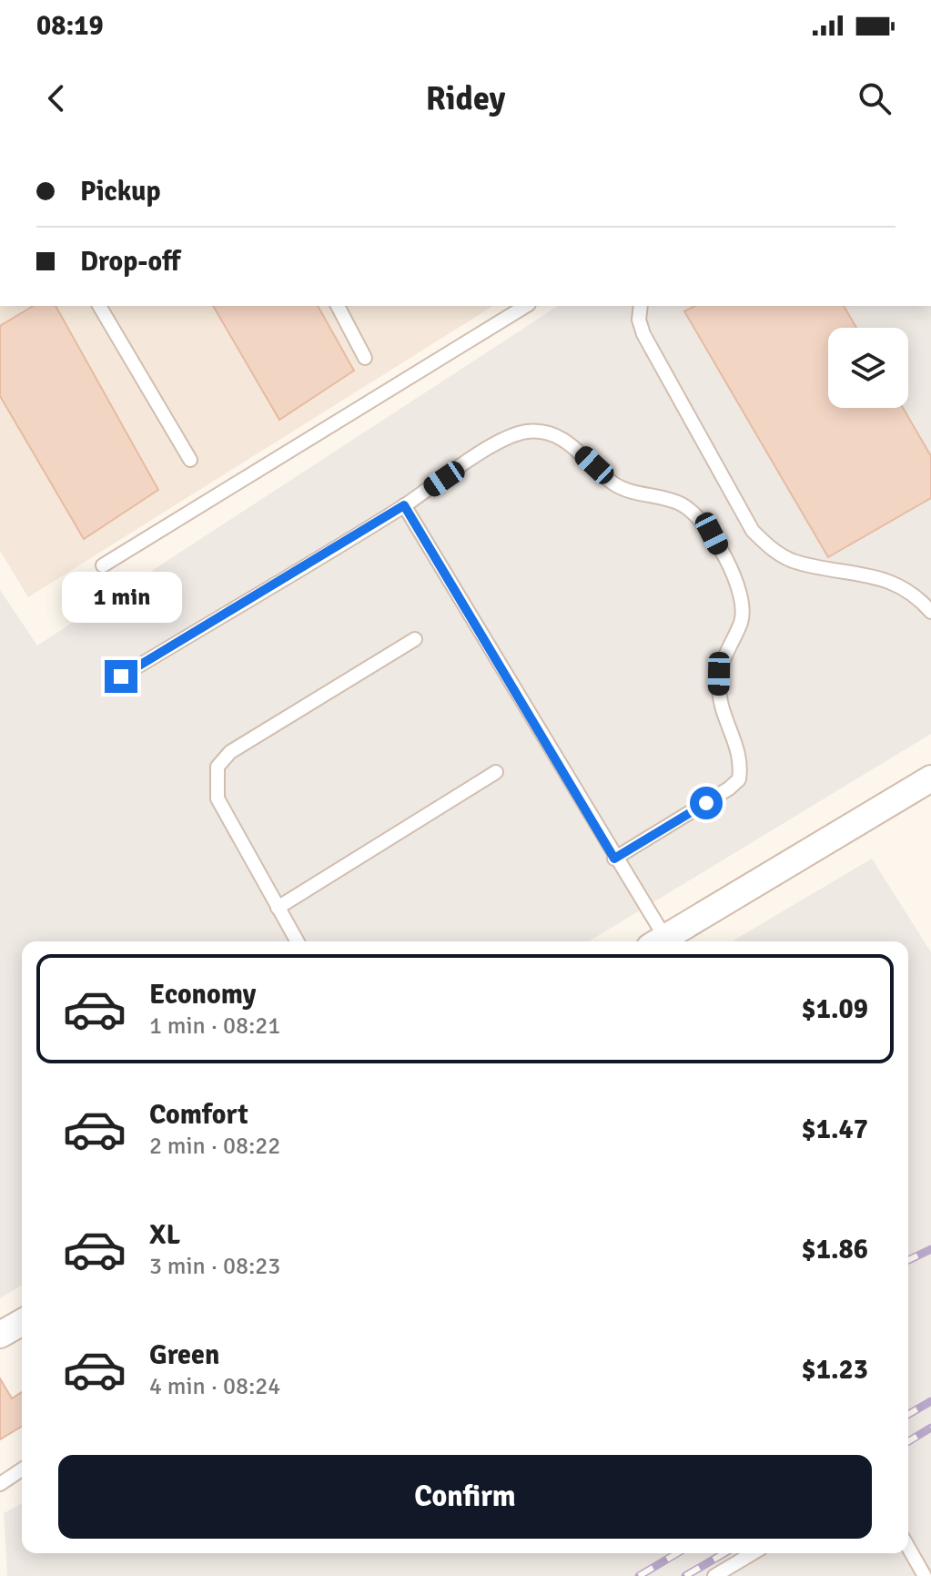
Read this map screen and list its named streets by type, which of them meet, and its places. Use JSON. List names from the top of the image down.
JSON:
{
  "page": {
    "status": "08:19",
    "header": "Ridey",
    "banner": ["Pickup", "Drop-off"],
    "bubble": "1 min",
    "list": [
      {
        "name": "Economy",
        "note": "1 min · 08:21",
        "value": "$1.09"
      },
      {
        "name": "Comfort",
        "note": "2 min · 08:22",
        "value": "$1.47"
      },
      {
        "name": "XL",
        "note": "3 min · 08:23",
        "value": "$1.86"
      },
      {
        "name": "Green",
        "note": "4 min · 08:24",
        "value": "$1.23"
      }
    ],
    "buttons": "Confirm"
  }
}
